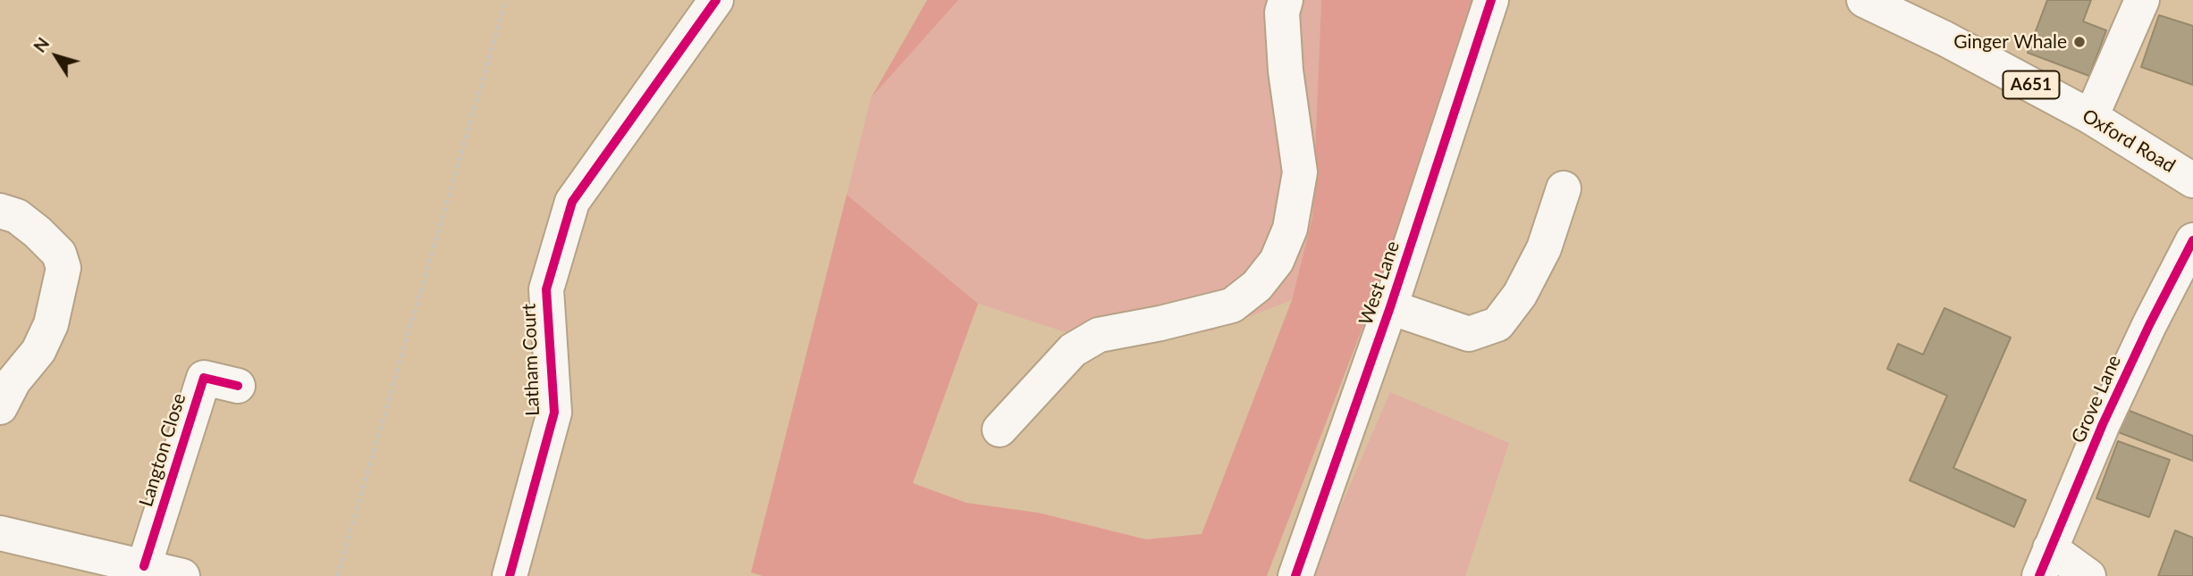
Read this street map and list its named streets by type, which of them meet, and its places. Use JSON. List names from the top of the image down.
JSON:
{
  "streets": {
    "street": [
      "A651",
      "Oxford Road",
      "West Lane",
      "Latham Court",
      "Grove Lane",
      "Langton Close"
    ]
  },
  "places": ["Ginger Whale"],
  "north": "top left"
}
